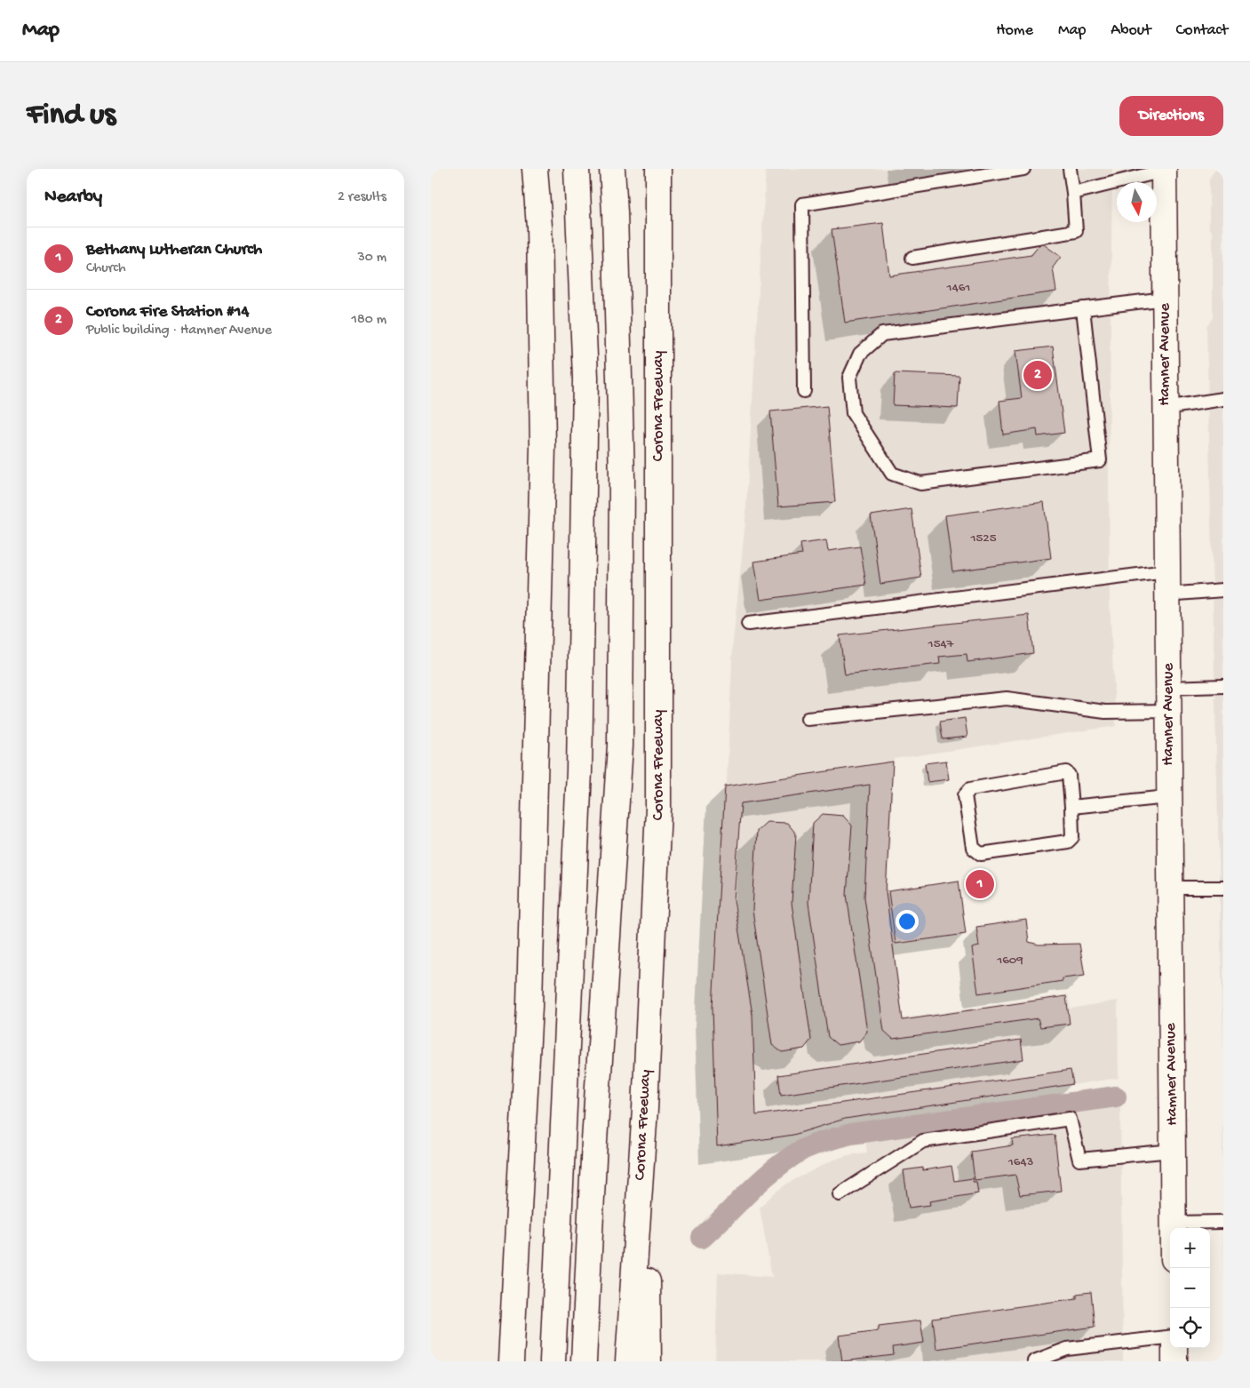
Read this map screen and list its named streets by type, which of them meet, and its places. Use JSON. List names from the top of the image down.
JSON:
{
  "streets": {
    "main road": ["Hamner Avenue", "Corona Freeway"]
  },
  "house_numbers": [
    "1461",
    "1525",
    "1547",
    "1609",
    "1643"
  ],
  "north": "bottom",
  "page": {
    "header": "Map",
    "nav": [
      "Home",
      "Map",
      "About",
      "Contact"
    ],
    "buttons": "Directions",
    "title": "Find us",
    "heading": ["Nearby", "2 results"],
    "list": [
      {
        "mark": "1",
        "name": "Bethany Lutheran Church",
        "note": "Church",
        "value": "30 m"
      },
      {
        "mark": "2",
        "name": "Corona Fire Station #14",
        "note": "Public building · Hamner Avenue",
        "value": "180 m"
      }
    ],
    "pins": ["2", "1"],
    "map_buttons": ["+", "−"]
  }
}
